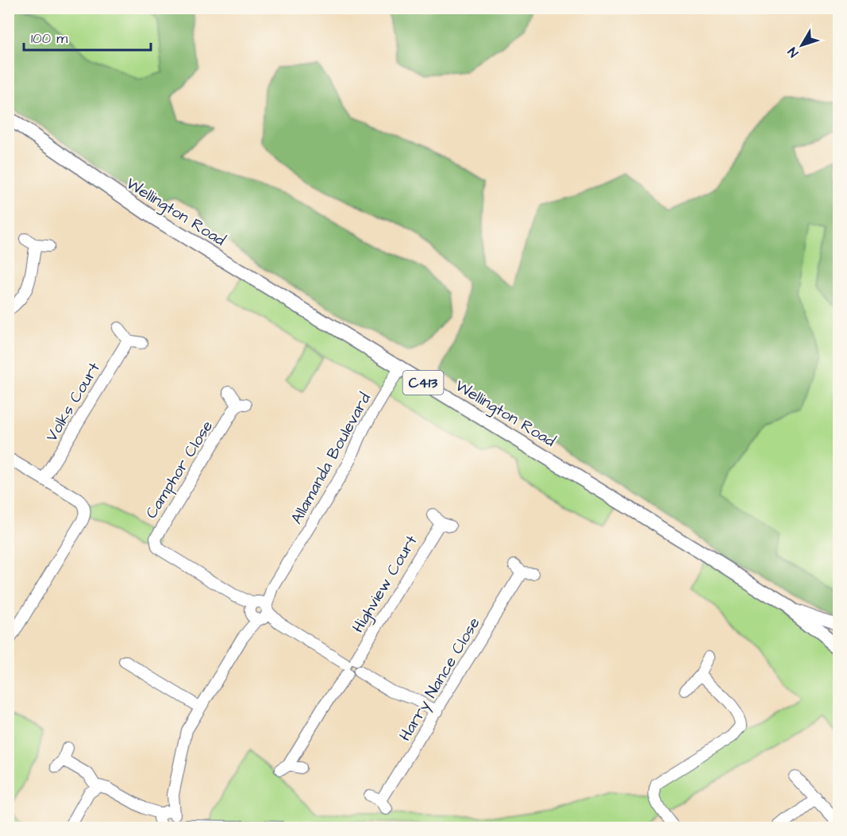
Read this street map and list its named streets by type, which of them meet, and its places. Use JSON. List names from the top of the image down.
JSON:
{
  "streets": {
    "main road": ["Wellington Road", "C413"],
    "street": [
      "Volks Court",
      "Allamanda Boulevard",
      "Camphor Close",
      "Highview Court",
      "Harry Nance Close"
    ]
  },
  "crossings": [
    ["Wellington Road", "Allamanda Boulevard"],
    ["Allamanda Boulevard", "Camphor Close"],
    ["Camphor Close", "Highview Court"],
    ["Camphor Close", "Harry Nance Close"]
  ],
  "scale_bar": "100 m",
  "north": "bottom left"
}
